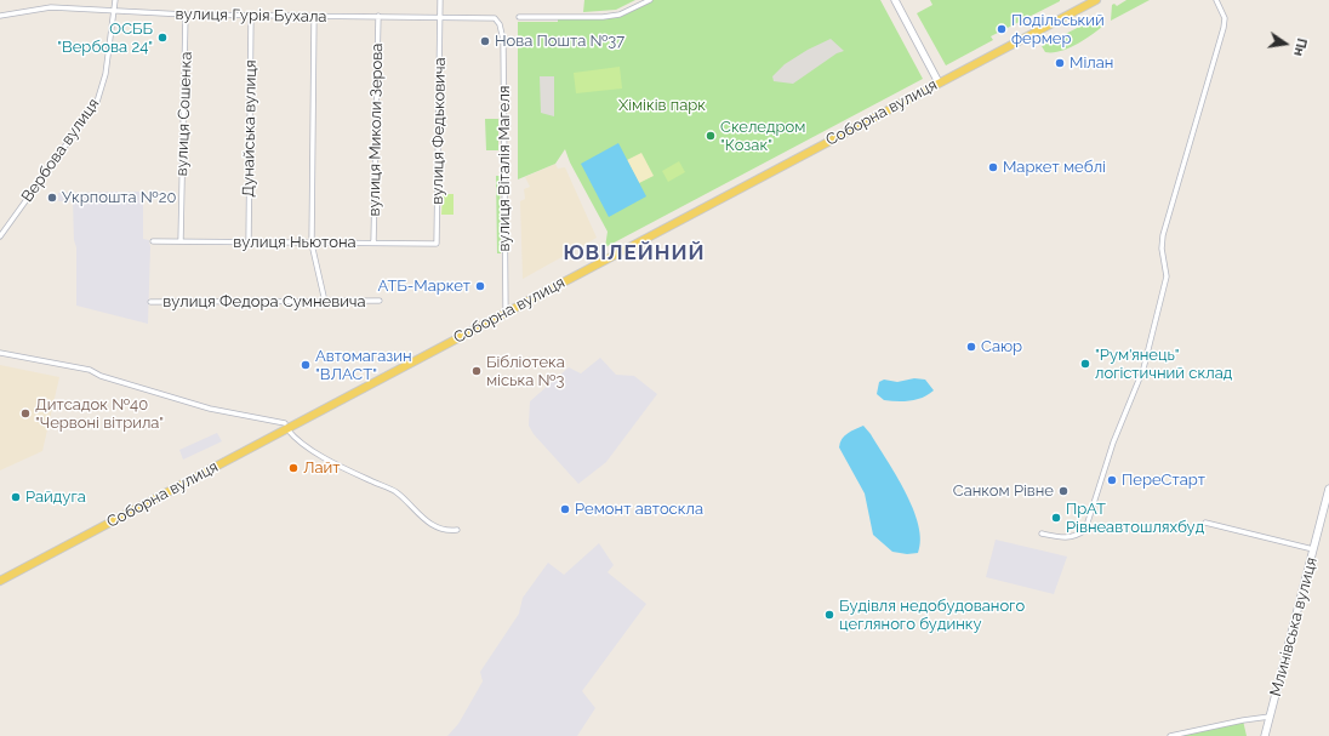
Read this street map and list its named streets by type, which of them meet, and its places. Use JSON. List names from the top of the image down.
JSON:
{
  "streets": {
    "main road": ["Соборна вулиця", "Млинівська вулиця"],
    "street": [
      "вулиця Гурія Бухала",
      "вулиця Сошенка",
      "Дунайська вулиця",
      "вулиця Миколи Зерова",
      "вулиця Федьковича",
      "Вербова вулиця",
      "вулиця Віталія Магеля",
      "вулиця Ньютона",
      "вулиця Федора Сумневича"
    ]
  },
  "crossings": [
    ["вулиця Гурія Бухала", "вулиця Сошенка"],
    ["вулиця Гурія Бухала", "Дунайська вулиця"],
    ["вулиця Гурія Бухала", "вулиця Миколи Зерова"],
    ["вулиця Гурія Бухала", "вулиця Федьковича"],
    ["вулиця Гурія Бухала", "Вербова вулиця"],
    ["вулиця Гурія Бухала", "вулиця Віталія Магеля"],
    ["Соборна вулиця", "вулиця Віталія Магеля"],
    ["вулиця Сошенка", "вулиця Ньютона"],
    ["Дунайська вулиця", "вулиця Ньютона"],
    ["вулиця Миколи Зерова", "вулиця Ньютона"],
    ["вулиця Федьковича", "вулиця Ньютона"]
  ],
  "districts": ["ЮВІЛЕЙНИЙ"],
  "parks": ["Хіміків парк"],
  "places": [
    "Подільський фермер",
    "ОСББ \"Вербова 24\"",
    "Нова Пошта №37",
    "Мілан",
    "Скеледром \"Козак\"",
    "Маркет меблі",
    "Укрпошта №20",
    "АТБ-Маркет",
    "Саюр",
    "\"Рум'янець\" логістичний склад",
    "Автомагазин \"ВЛАСТ\"",
    "Бібліотека міська №3",
    "Дитсадок №40 \"Червоні вітрила\"",
    "Лайт",
    "ПереСтарт",
    "Санком Рівне",
    "Райдуга",
    "Ремонт автоскла",
    "ПрАТ Рівнеавтошляхбуд",
    "Будівля недобудованого цегляного будинку"
  ],
  "north": "right"
}
